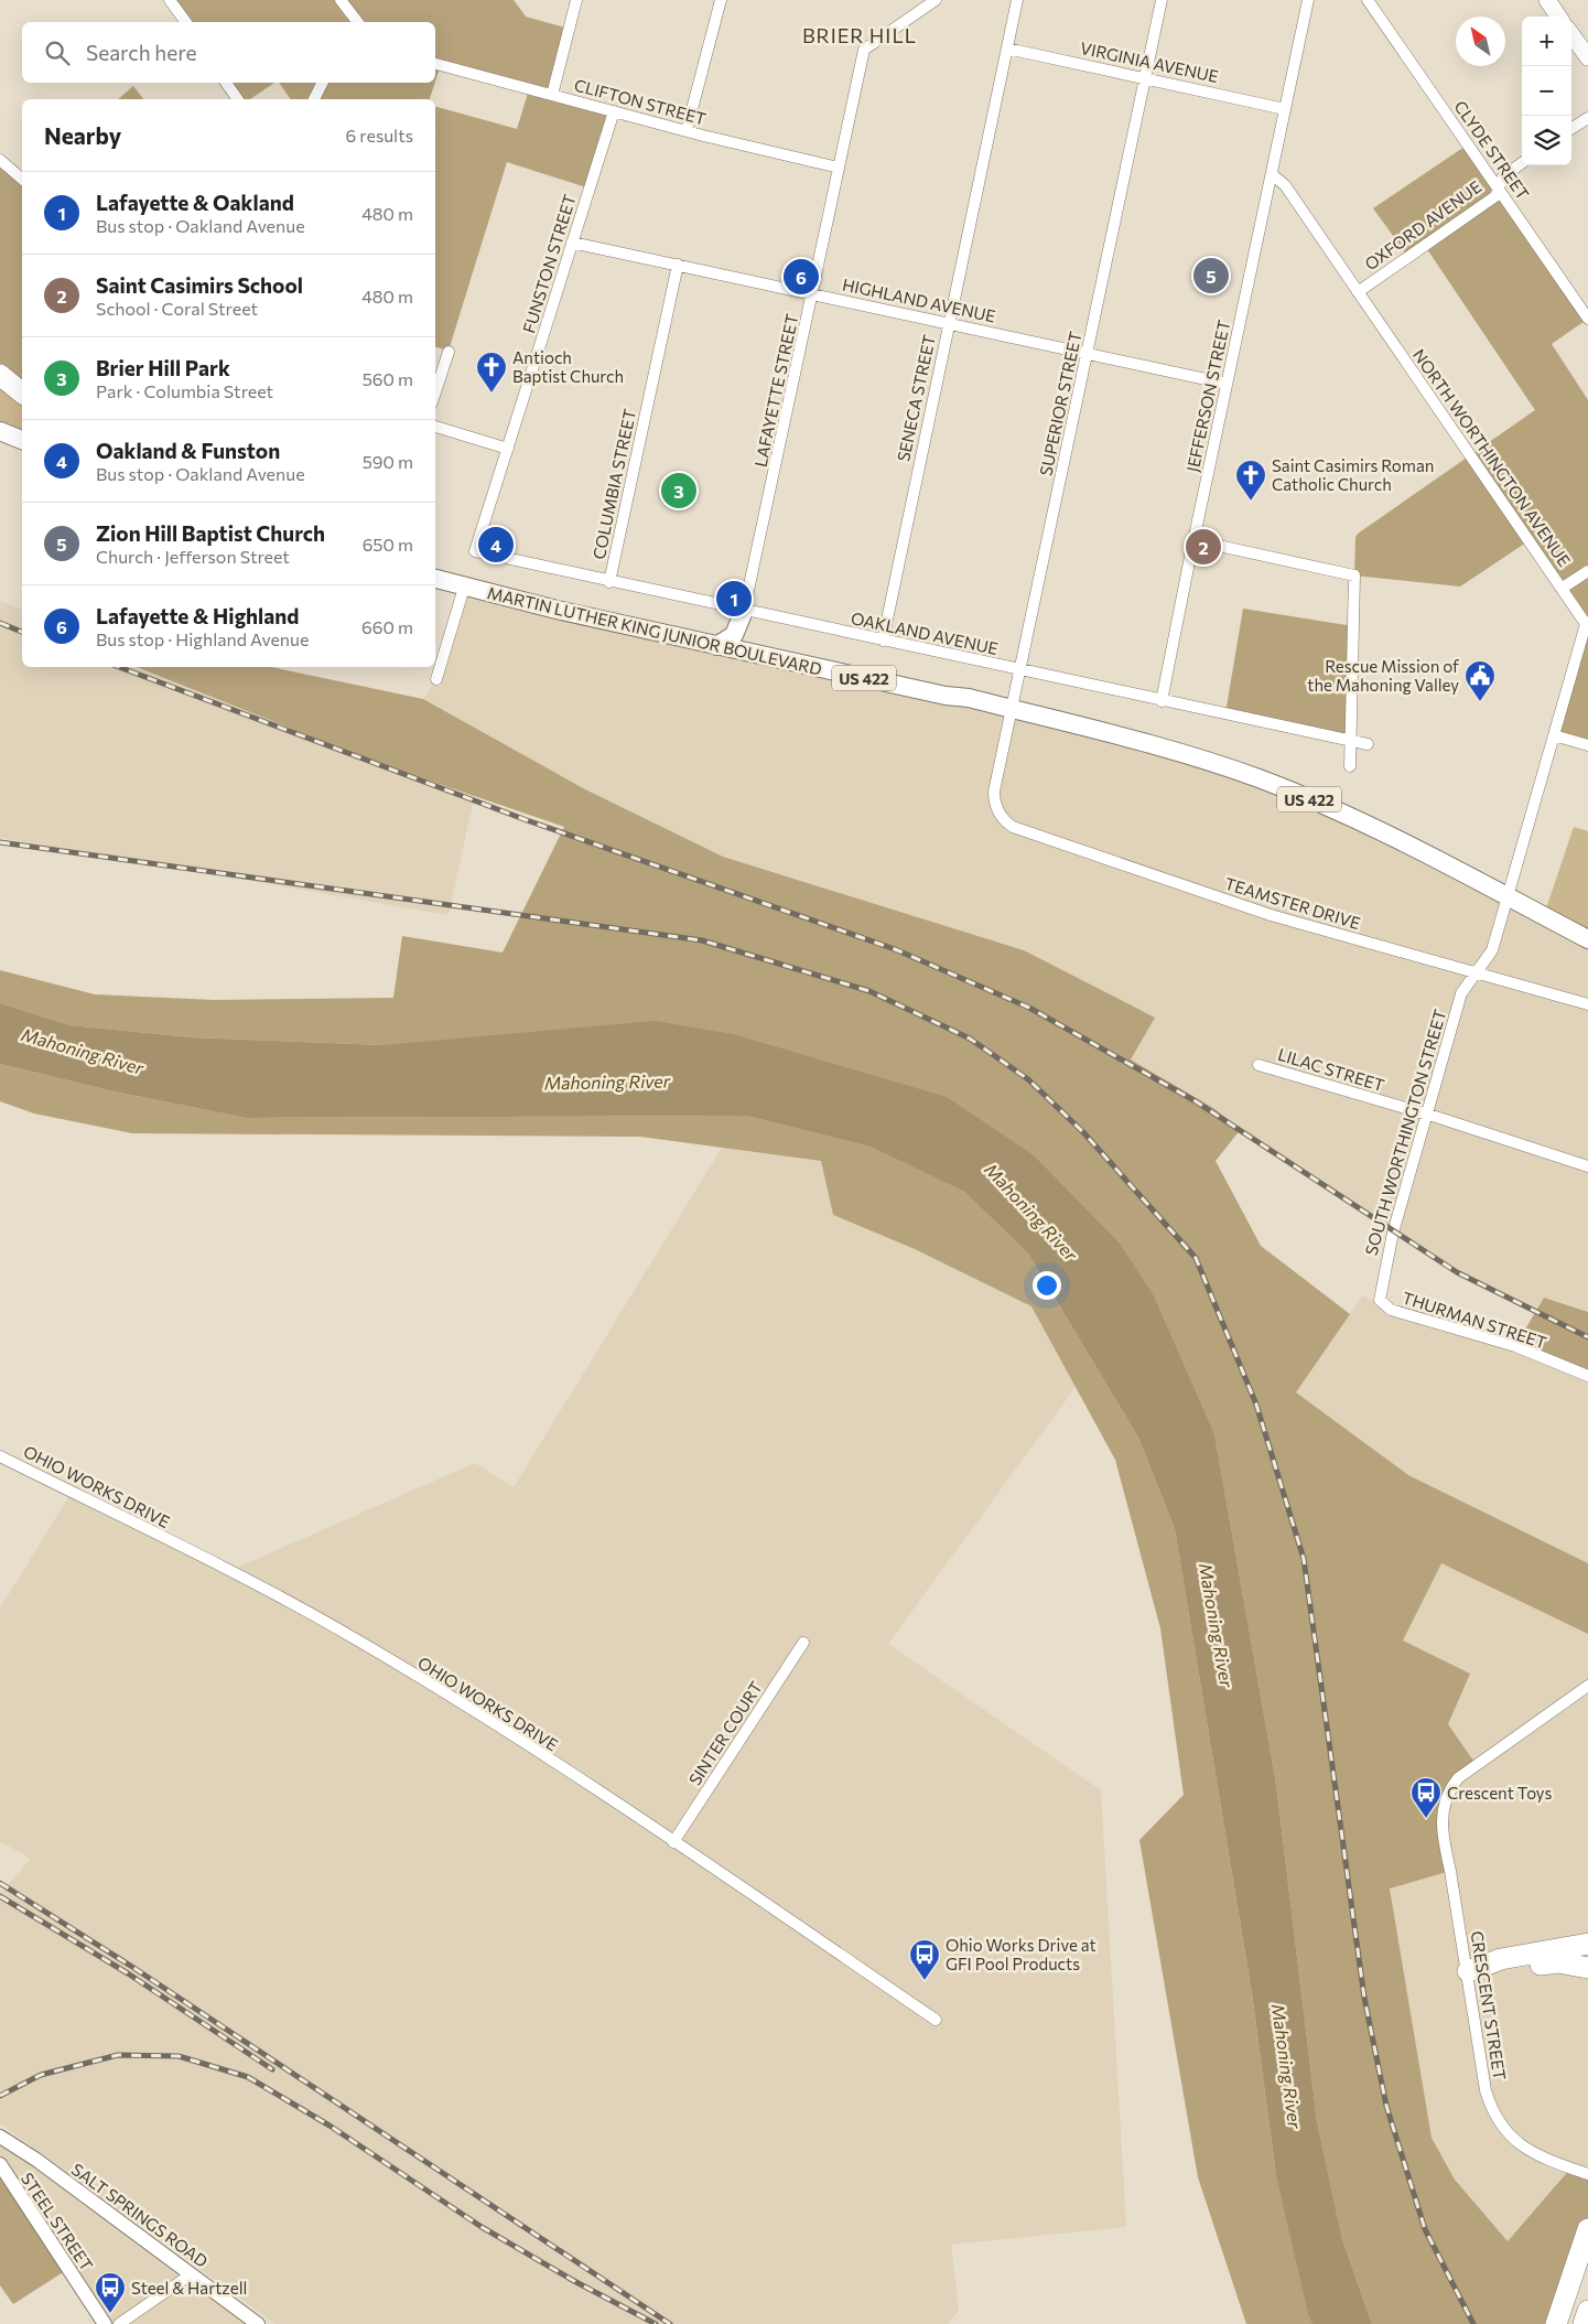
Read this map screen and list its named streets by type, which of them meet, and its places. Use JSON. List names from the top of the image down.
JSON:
{
  "streets": {
    "main road": ["MARTIN LUTHER KING JUNIOR BOULEVARD", "US 422"],
    "street": [
      "VIRGINIA AVENUE",
      "CLIFTON STREET",
      "CLYDE STREET",
      "OXFORD AVENUE",
      "FUNSTON STREET",
      "HIGHLAND AVENUE",
      "LAFAYETTE STREET",
      "JEFFERSON STREET",
      "SENECA STREET",
      "SUPERIOR STREET",
      "NORTH WORTHINGTON AVENUE",
      "COLUMBIA STREET",
      "OAKLAND AVENUE",
      "TEAMSTER DRIVE",
      "LILAC STREET",
      "SOUTH WORTHINGTON STREET",
      "THURMAN STREET",
      "OHIO WORKS DRIVE",
      "SINTER COURT",
      "CRESCENT STREET",
      "SALT SPRINGS ROAD",
      "STEEL STREET"
    ]
  },
  "crossings": [
    ["VIRGINIA AVENUE", "JEFFERSON STREET"],
    ["VIRGINIA AVENUE", "SENECA STREET"],
    ["VIRGINIA AVENUE", "SUPERIOR STREET"],
    ["CLIFTON STREET", "FUNSTON STREET"],
    ["CLIFTON STREET", "LAFAYETTE STREET"],
    ["CLYDE STREET", "OXFORD AVENUE"],
    ["OXFORD AVENUE", "NORTH WORTHINGTON AVENUE"],
    ["FUNSTON STREET", "HIGHLAND AVENUE"],
    ["FUNSTON STREET", "OAKLAND AVENUE"],
    ["HIGHLAND AVENUE", "LAFAYETTE STREET"],
    ["HIGHLAND AVENUE", "JEFFERSON STREET"],
    ["HIGHLAND AVENUE", "SENECA STREET"],
    ["HIGHLAND AVENUE", "SUPERIOR STREET"],
    ["HIGHLAND AVENUE", "COLUMBIA STREET"],
    ["LAFAYETTE STREET", "OAKLAND AVENUE"],
    ["JEFFERSON STREET", "NORTH WORTHINGTON AVENUE"],
    ["JEFFERSON STREET", "OAKLAND AVENUE"],
    ["SENECA STREET", "OAKLAND AVENUE"],
    ["SUPERIOR STREET", "MARTIN LUTHER KING JUNIOR BOULEVARD"],
    ["SUPERIOR STREET", "OAKLAND AVENUE"],
    ["SUPERIOR STREET", "TEAMSTER DRIVE"],
    ["NORTH WORTHINGTON AVENUE", "MARTIN LUTHER KING JUNIOR BOULEVARD"],
    ["NORTH WORTHINGTON AVENUE", "TEAMSTER DRIVE"],
    ["NORTH WORTHINGTON AVENUE", "SOUTH WORTHINGTON STREET"],
    ["COLUMBIA STREET", "OAKLAND AVENUE"],
    ["TEAMSTER DRIVE", "SOUTH WORTHINGTON STREET"],
    ["LILAC STREET", "SOUTH WORTHINGTON STREET"],
    ["SOUTH WORTHINGTON STREET", "THURMAN STREET"],
    ["OHIO WORKS DRIVE", "SINTER COURT"]
  ],
  "districts": ["BRIER HILL"],
  "water": ["Mahoning River"],
  "places": {
    "church": ["Antioch Baptist Church", "Saint Casimirs Roman Catholic Church"],
    "public building": ["Rescue Mission of the Mahoning Valley"],
    "bus stop": ["Crescent Toys", "Ohio Works Drive at GFI Pool Products", "Steel & Hartzell"]
  },
  "north": "top left",
  "page": {
    "map_buttons": ["+", "−"],
    "search": "Search here",
    "heading": ["Nearby", "6 results"],
    "list": [
      {
        "mark": "1",
        "name": "Lafayette & Oakland",
        "note": "Bus stop · Oakland Avenue",
        "value": "480 m"
      },
      {
        "mark": "2",
        "name": "Saint Casimirs School",
        "note": "School · Coral Street",
        "value": "480 m"
      },
      {
        "mark": "3",
        "name": "Brier Hill Park",
        "note": "Park · Columbia Street",
        "value": "560 m"
      },
      {
        "mark": "4",
        "name": "Oakland & Funston",
        "note": "Bus stop · Oakland Avenue",
        "value": "590 m"
      },
      {
        "mark": "5",
        "name": "Zion Hill Baptist Church",
        "note": "Church · Jefferson Street",
        "value": "650 m"
      },
      {
        "mark": "6",
        "name": "Lafayette & Highland",
        "note": "Bus stop · Highland Avenue",
        "value": "660 m"
      }
    ],
    "pins": [
      "5",
      "6",
      "3",
      "4",
      "2",
      "1"
    ]
  }
}
